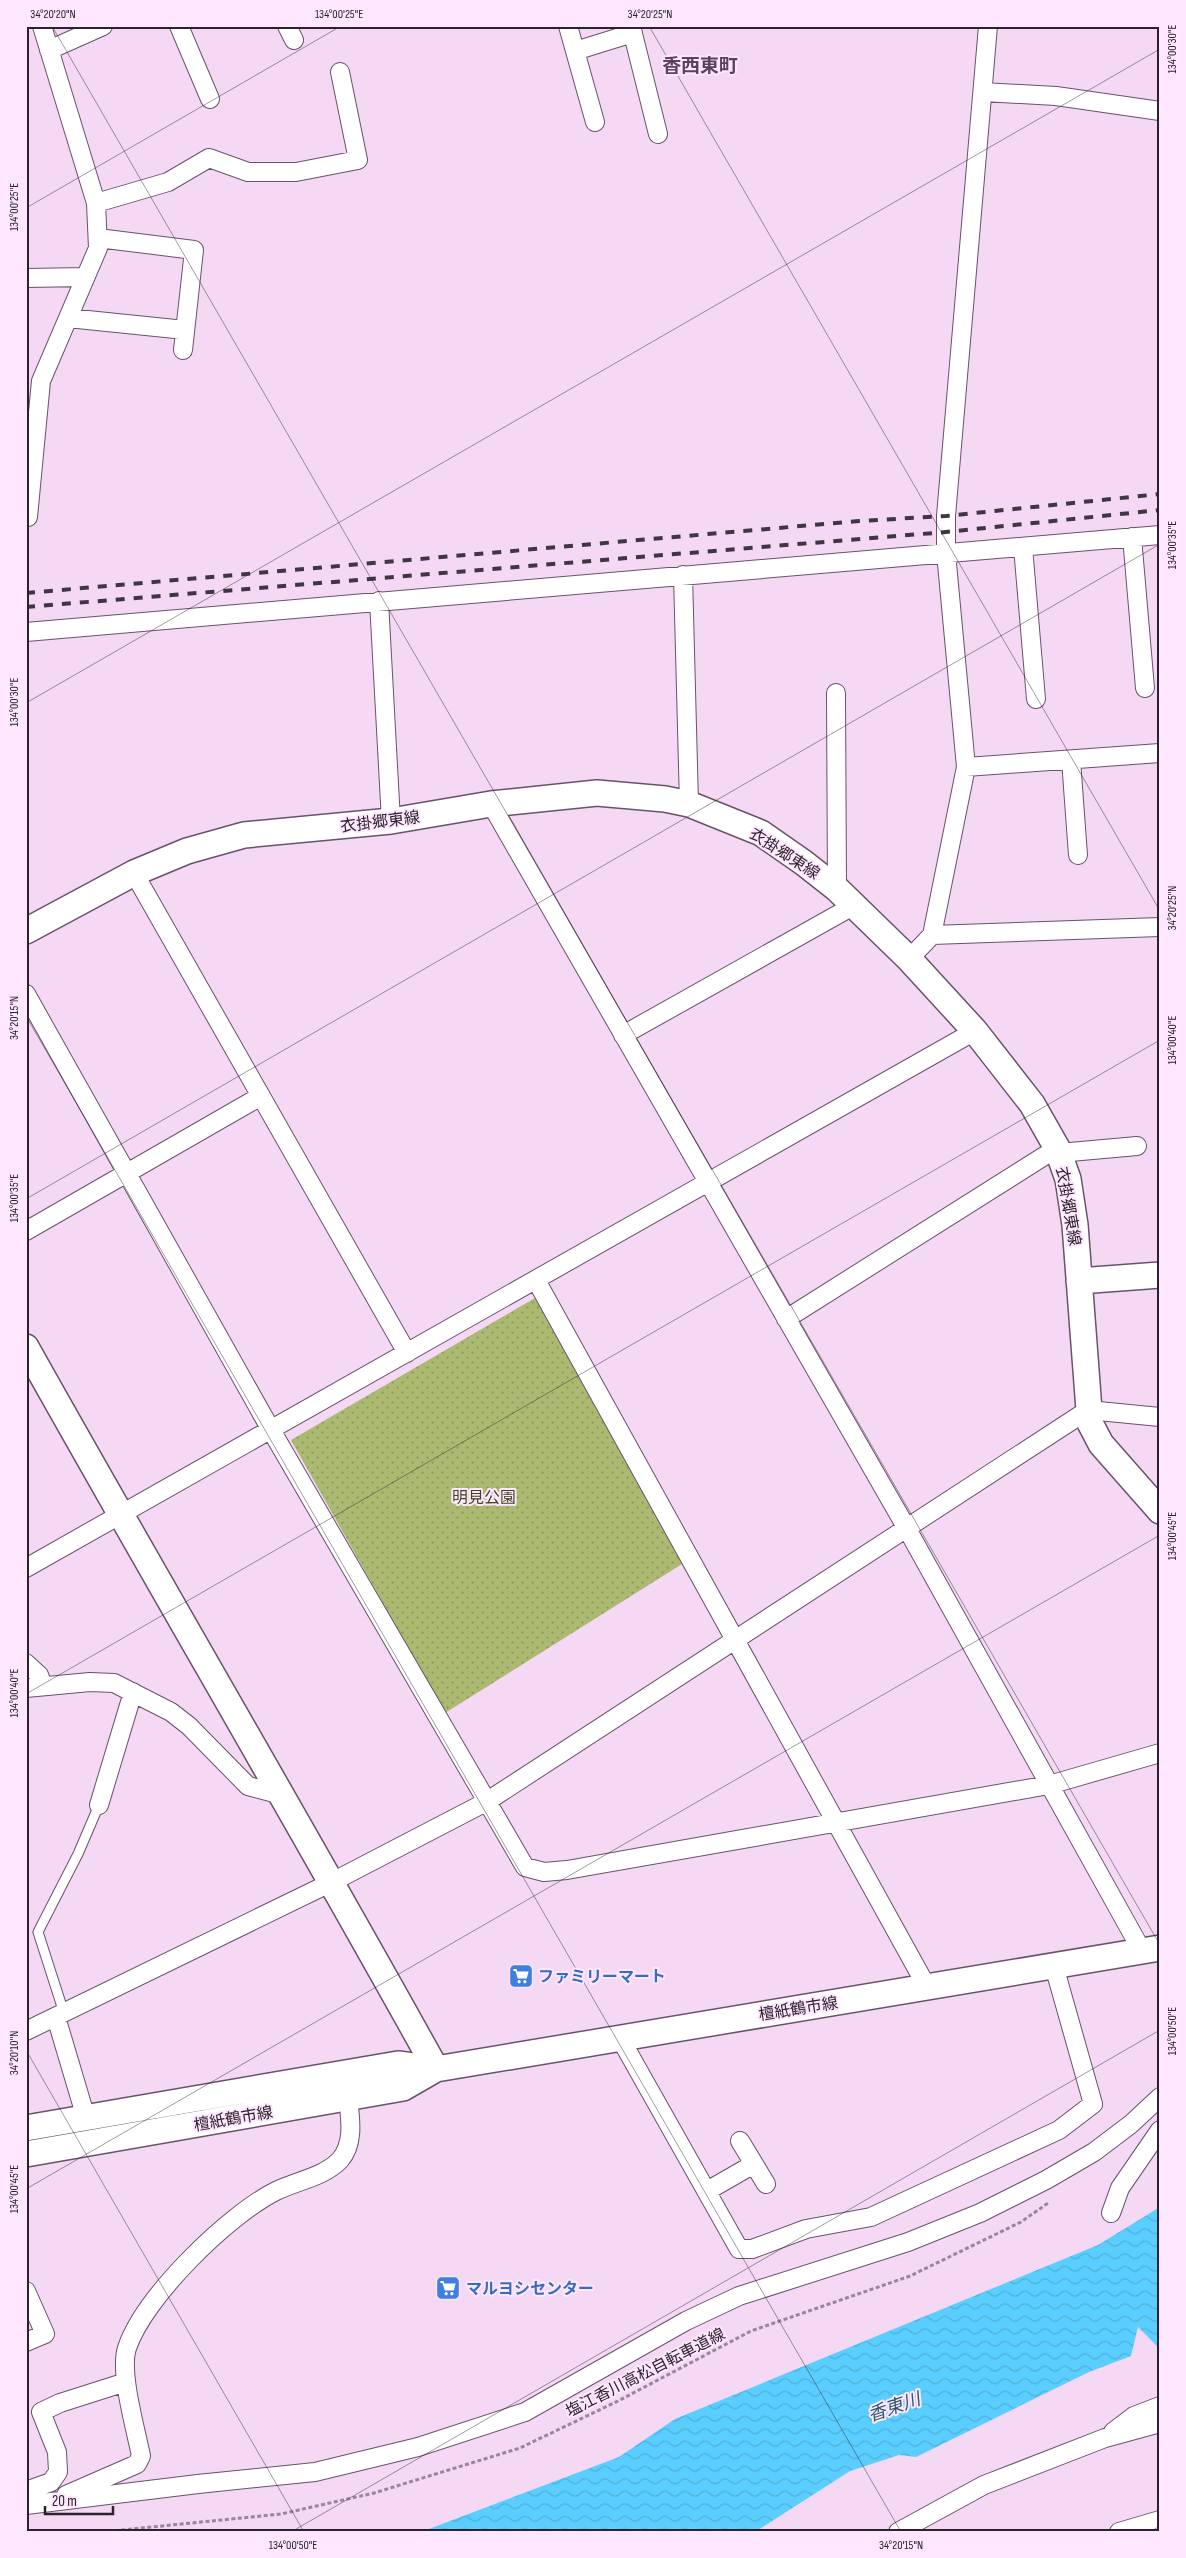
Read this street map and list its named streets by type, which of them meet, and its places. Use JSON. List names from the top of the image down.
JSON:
{
  "streets": {
    "main road": ["衣掛郷東線", "檀紙鶴市線"],
    "path": ["塩江香川高松自転車道線"]
  },
  "districts": ["香西東町"],
  "water": ["香東川"],
  "parks": ["明見公園"],
  "places": {
    "supermarket": ["ファミリーマート", "マルヨシセンター"]
  },
  "scale_bar": "20 m",
  "coordinates": [
    "34°20'20\"N",
    "134°00'25\"E",
    "34°20'25\"N",
    "134°00'30\"E",
    "134°00'35\"E",
    "34°20'15\"N",
    "134°00'40\"E",
    "134°00'45\"E",
    "134°00'50\"E",
    "34°20'10\"N"
  ]
}
